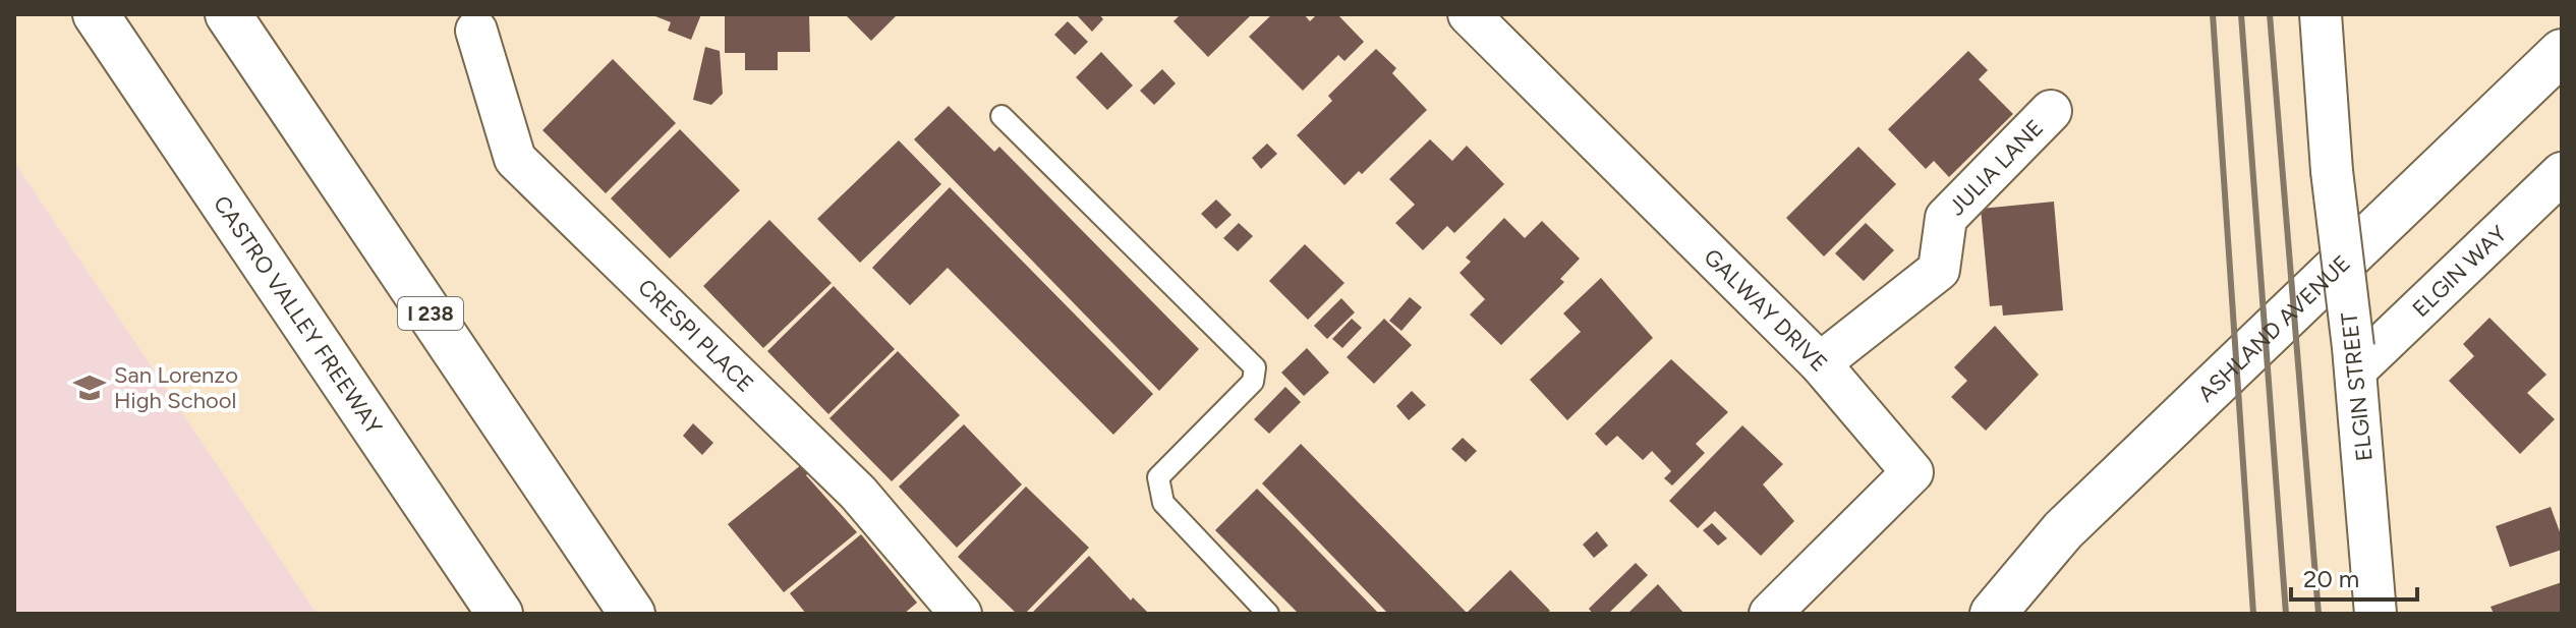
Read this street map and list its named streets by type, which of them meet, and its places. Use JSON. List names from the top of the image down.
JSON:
{
  "streets": {
    "main road": ["I 238", "CASTRO VALLEY FREEWAY", "ASHLAND AVENUE"],
    "street": [
      "JULIA LANE",
      "ELGIN WAY",
      "GALWAY DRIVE",
      "CRESPI PLACE",
      "ELGIN STREET"
    ]
  },
  "crossings": [
    ["JULIA LANE", "GALWAY DRIVE"],
    ["ELGIN WAY", "ELGIN STREET"]
  ],
  "places": {
    "school or university": ["San Lorenzo High School"]
  },
  "scale_bar": "20 m"
}
